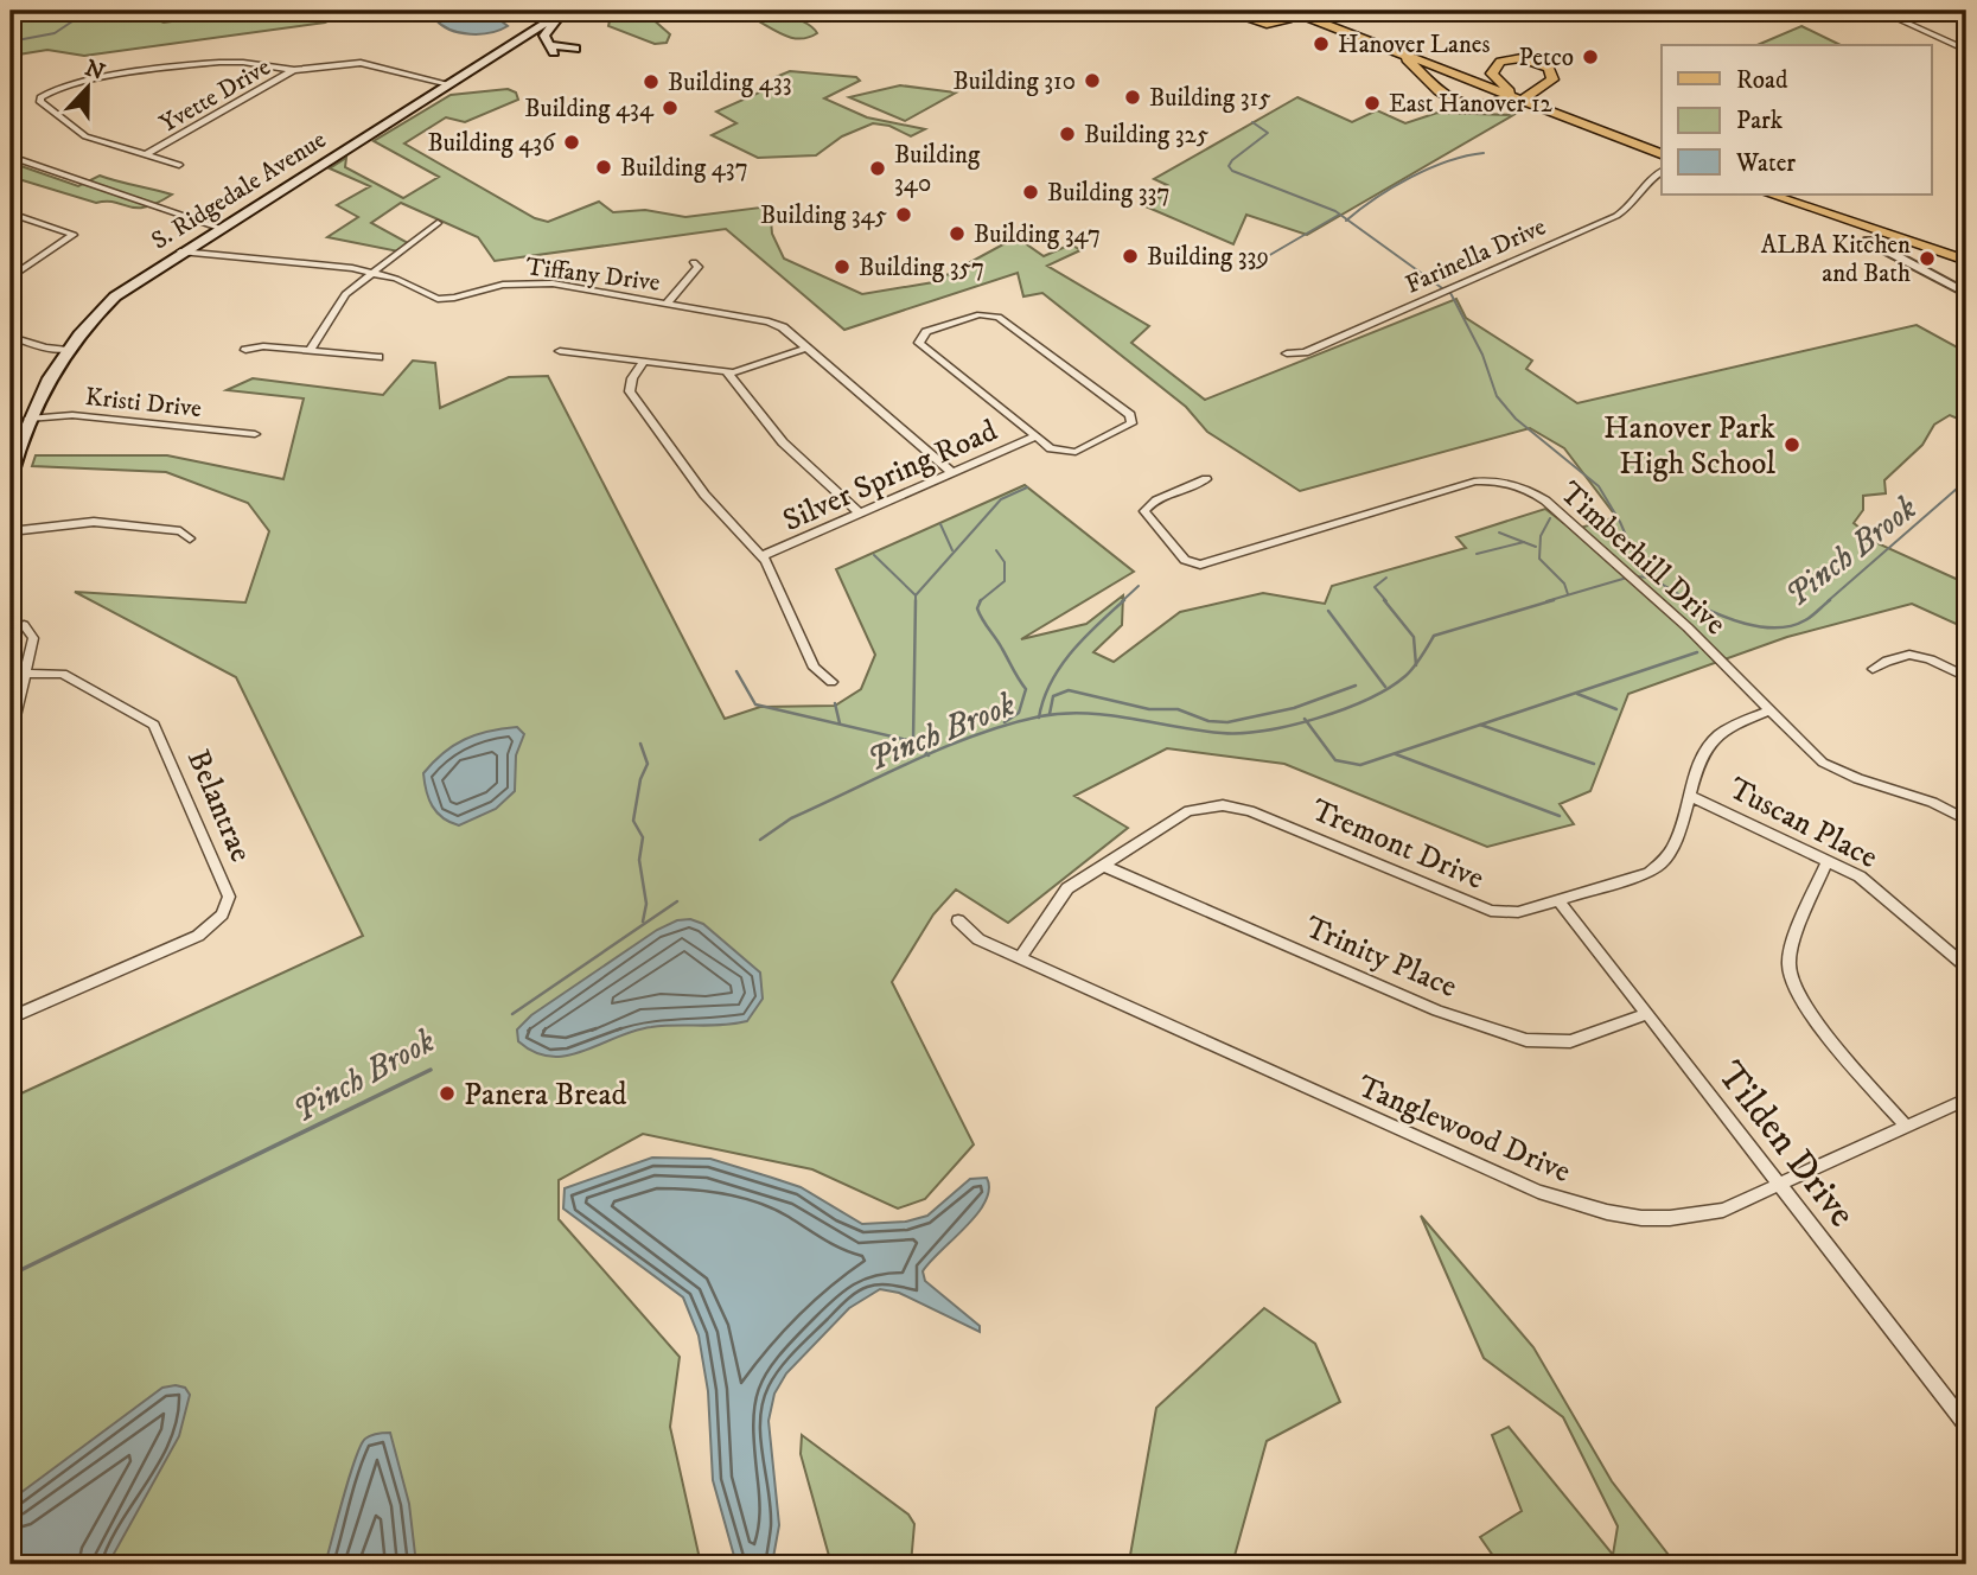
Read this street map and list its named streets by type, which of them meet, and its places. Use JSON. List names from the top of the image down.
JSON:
{
  "streets": {
    "main road": ["S. Ridgedale Avenue"],
    "street": [
      "Yvette Drive",
      "Farinella Drive",
      "Tiffany Drive",
      "Kristi Drive",
      "Silver Spring Road",
      "Timberhill Drive",
      "Belantrae",
      "Tuscan Place",
      "Tremont Drive",
      "Trinity Place",
      "Tanglewood Drive",
      "Tilden Drive"
    ]
  },
  "crossings": [
    ["Yvette Drive", "S. Ridgedale Avenue"],
    ["S. Ridgedale Avenue", "Tiffany Drive"],
    ["S. Ridgedale Avenue", "Kristi Drive"],
    ["Tiffany Drive", "Silver Spring Road"],
    ["Timberhill Drive", "Tremont Drive"],
    ["Tuscan Place", "Tremont Drive"],
    ["Tremont Drive", "Trinity Place"],
    ["Tremont Drive", "Tanglewood Drive"],
    ["Tremont Drive", "Tilden Drive"],
    ["Trinity Place", "Tilden Drive"],
    ["Tanglewood Drive", "Tilden Drive"]
  ],
  "water": ["Pinch Brook"],
  "places": [
    "Hanover Lanes",
    "Petco",
    "Building 310",
    "Building 433",
    "Building 315",
    "East Hanover 12",
    "Building 434",
    "Building 325",
    "Building 436",
    "Building 437",
    "Building 340",
    "Building 337",
    "Building 345",
    "Building 347",
    "Building 339",
    "ALBA Kitchen and Bath",
    "Building 357",
    "Hanover Park High School",
    "Panera Bread"
  ],
  "legend": ["Road", "Park", "Water"],
  "north": "top"
}
